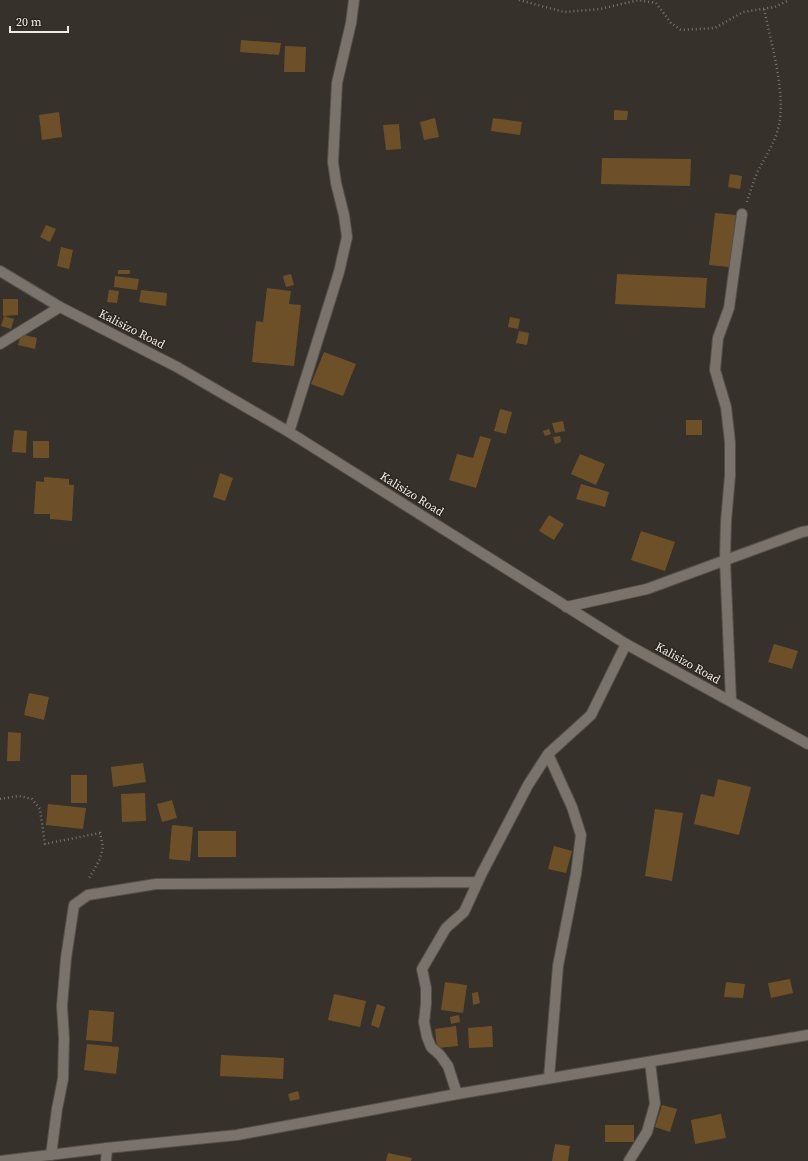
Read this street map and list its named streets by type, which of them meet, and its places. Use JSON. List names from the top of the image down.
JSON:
{
  "streets": {
    "street": ["Kalisizo Road"]
  },
  "scale_bar": "20 m"
}
